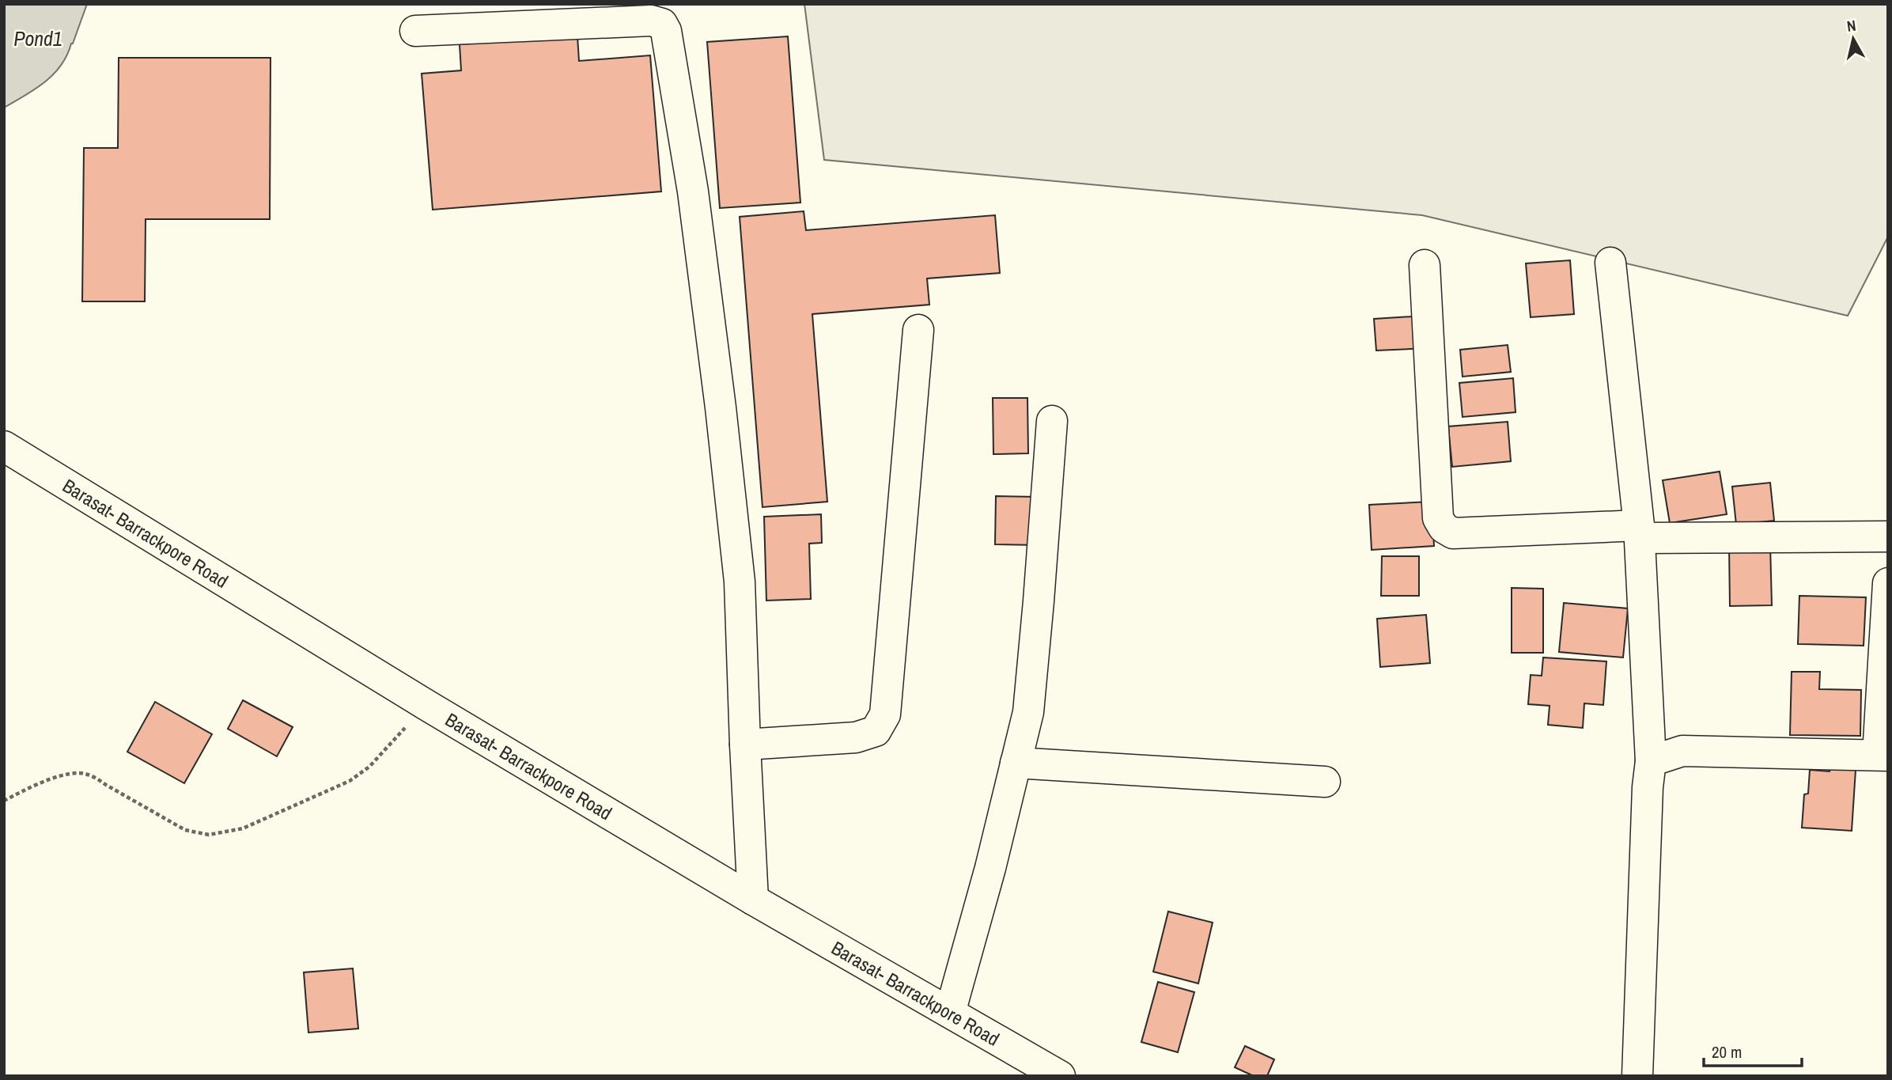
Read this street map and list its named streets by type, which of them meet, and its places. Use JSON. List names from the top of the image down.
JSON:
{
  "streets": {
    "street": ["Barasat- Barrackpore Road"]
  },
  "water": ["Pond1"],
  "scale_bar": "20 m",
  "north": "top"
}
